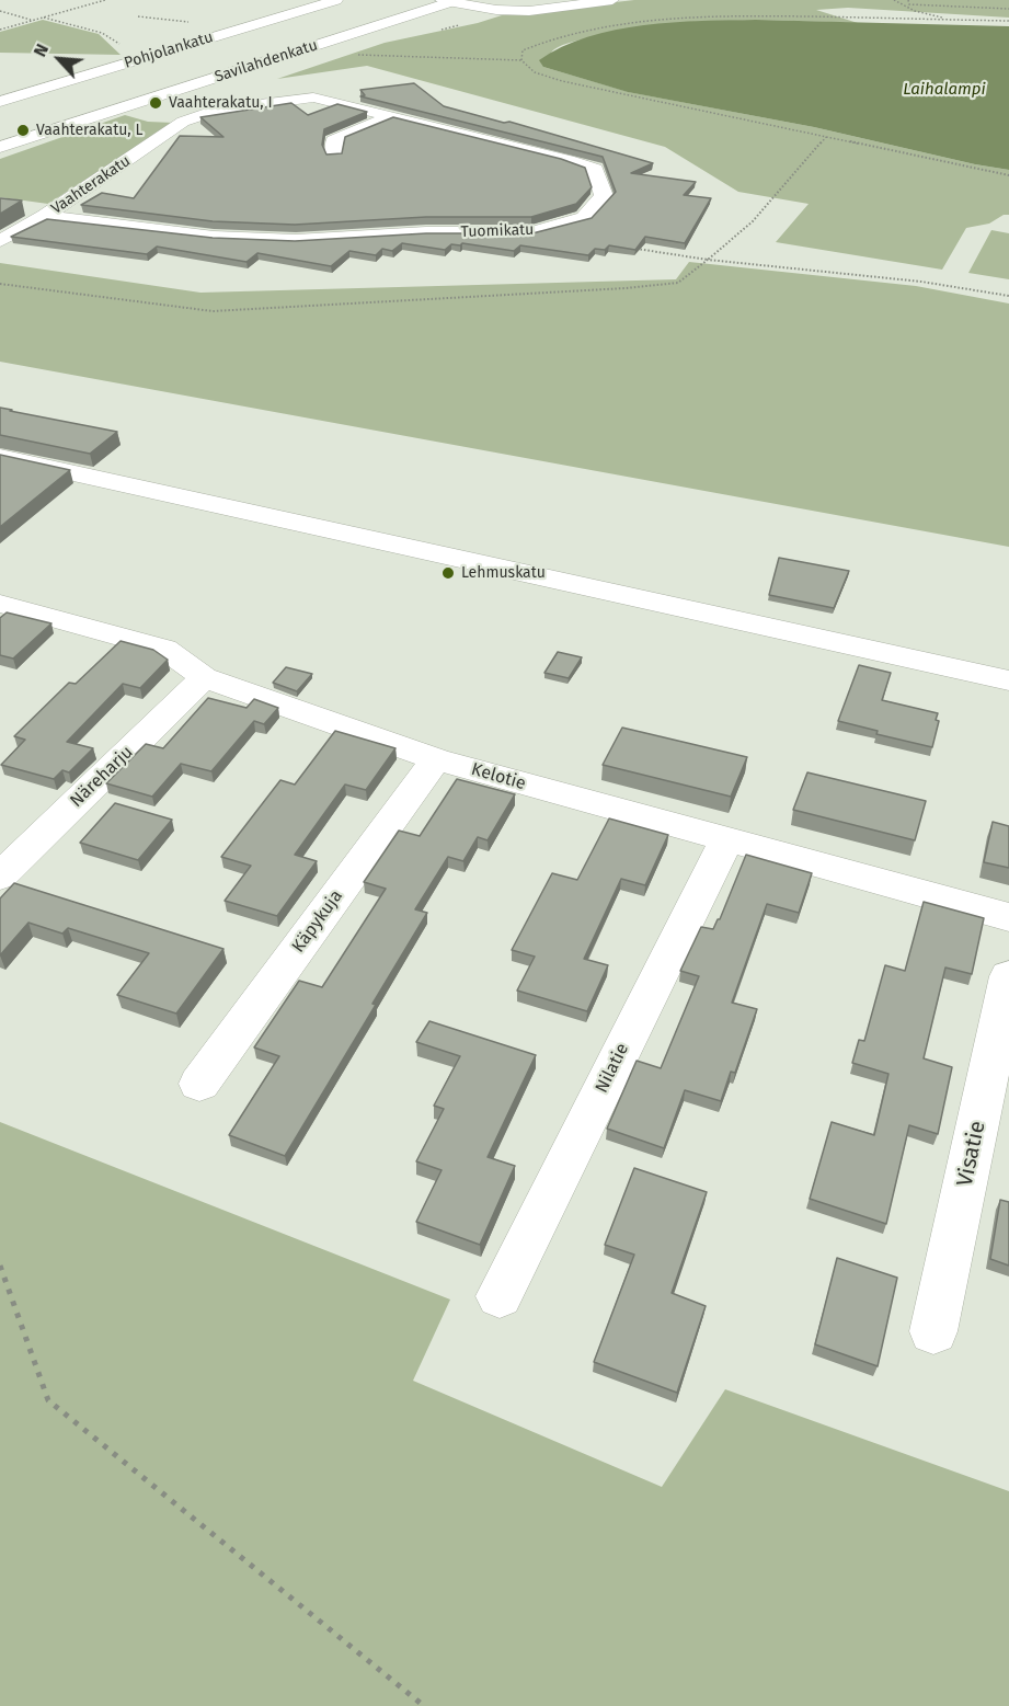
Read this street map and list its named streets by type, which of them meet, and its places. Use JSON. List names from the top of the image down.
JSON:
{
  "streets": {
    "street": [
      "Pohjolankatu",
      "Savilahdenkatu",
      "Vaahterakatu",
      "Tuomikatu",
      "Näreharju",
      "Kelotie",
      "Käpykuja",
      "Nilatie",
      "Visatie"
    ]
  },
  "crossings": [
    ["Vaahterakatu", "Tuomikatu"],
    ["Näreharju", "Kelotie"],
    ["Kelotie", "Käpykuja"],
    ["Kelotie", "Nilatie"]
  ],
  "water": ["Laihalampi"],
  "places": ["Vaahterakatu, I", "Vaahterakatu, L", "Lehmuskatu"],
  "north": "top left"
}
